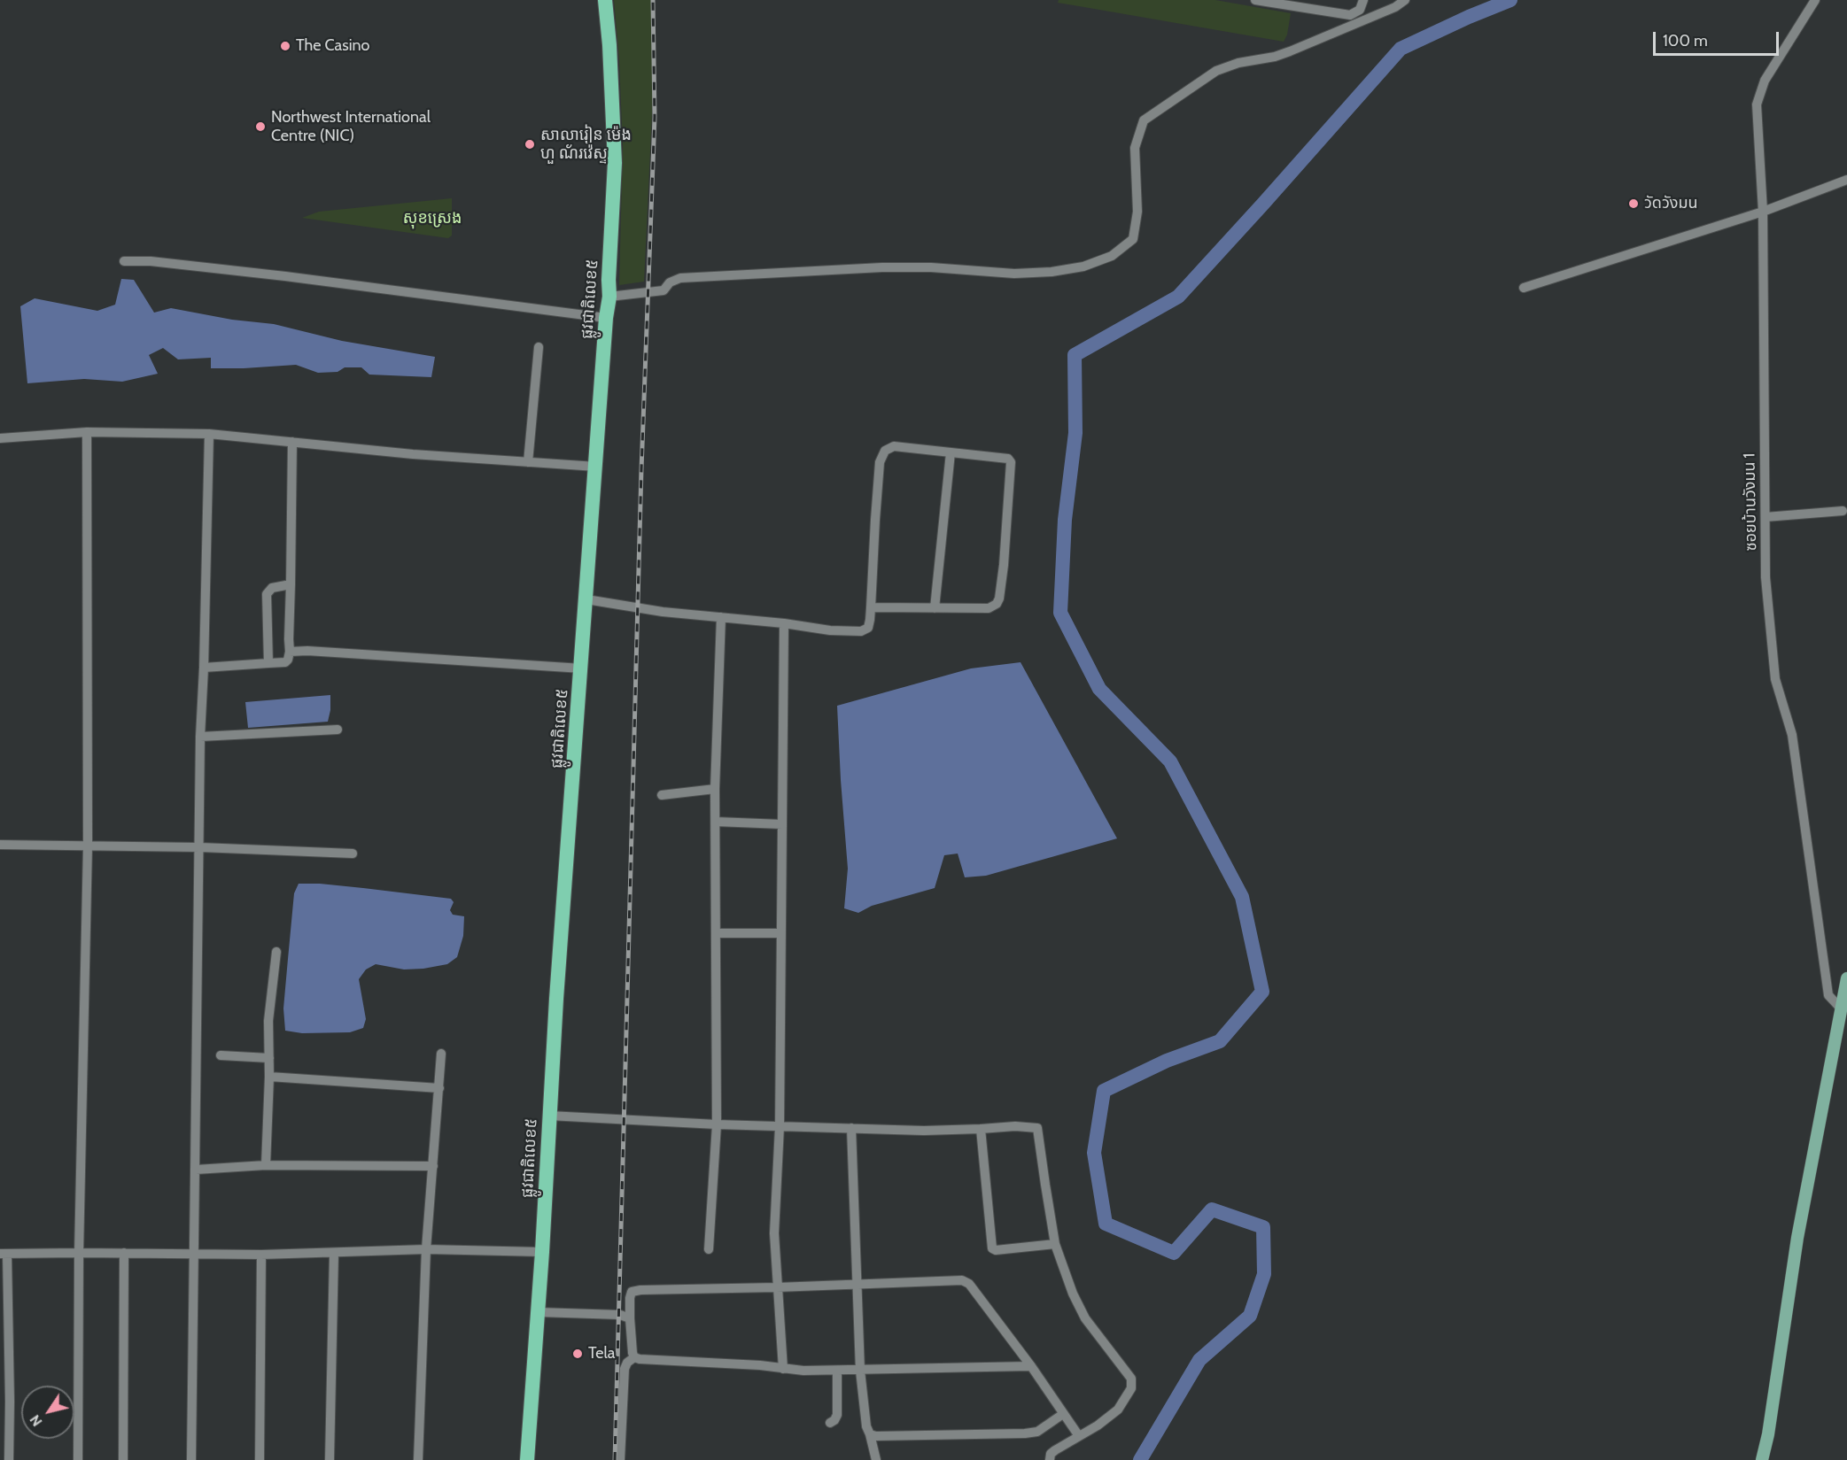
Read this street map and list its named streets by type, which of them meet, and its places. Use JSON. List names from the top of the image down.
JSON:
{
  "streets": {
    "highway": ["ផ្លូវជាតិលេខ៥"],
    "street": ["ซอยบ้านวังมน 1"]
  },
  "parks": ["សុខស្រេង"],
  "places": [
    "The Casino",
    "Northwest International Centre (NIC)",
    "សាលារៀន ម៉េង ហួ ណ័រវ៉េស្ទ",
    "วัดวังมน",
    "Tela"
  ],
  "scale_bar": "100 m",
  "north": "bottom left"
}
